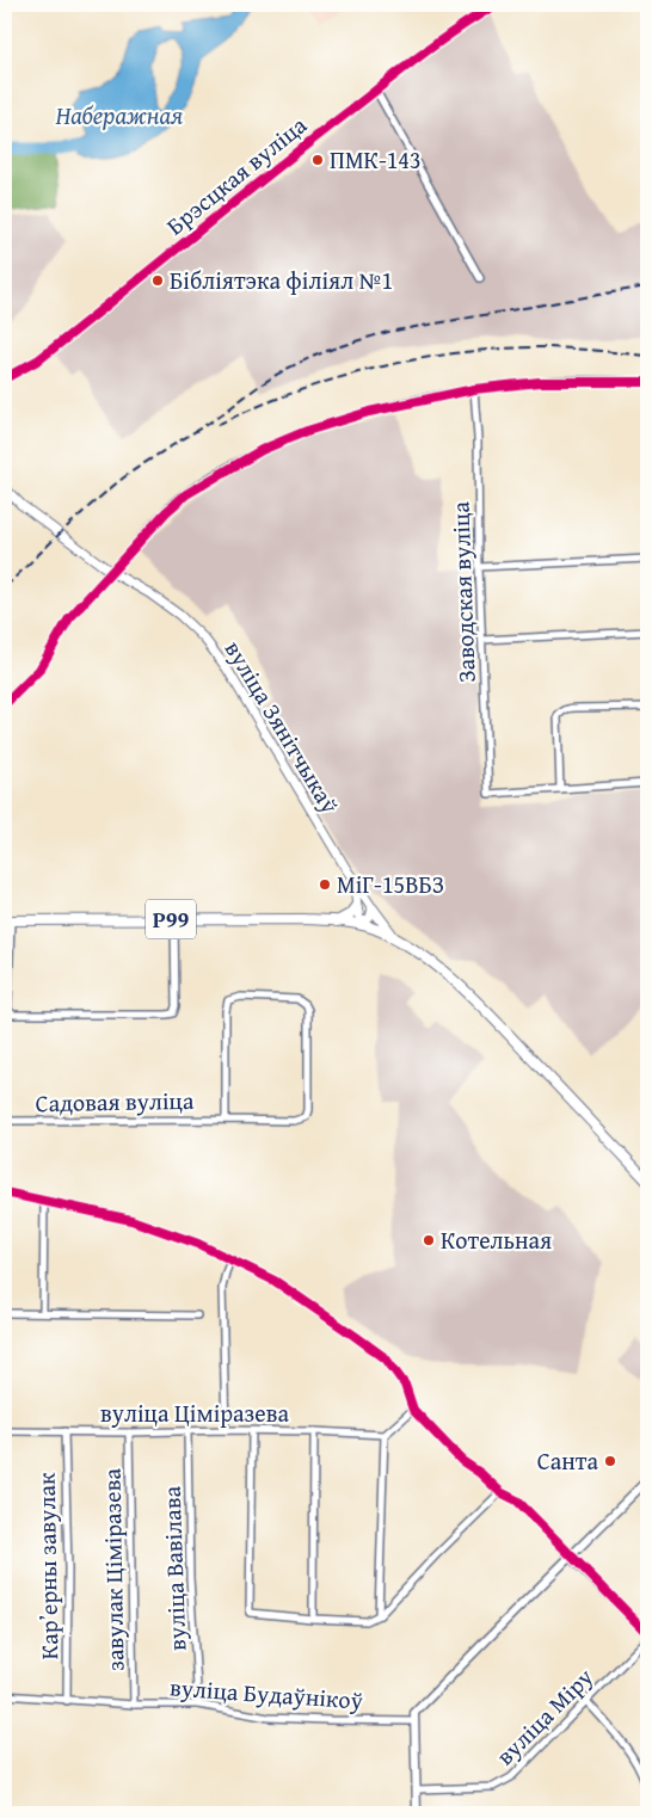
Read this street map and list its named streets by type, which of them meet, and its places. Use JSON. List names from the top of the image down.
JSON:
{
  "streets": {
    "main road": ["вуліца Зянітчыкаў", "Р99"],
    "street": [
      "Брэсцкая вуліца",
      "Заводская вуліца",
      "Садовая вуліца",
      "вуліца Ціміразева",
      "Карʼерны завулак",
      "вуліца Вавілава",
      "завулак Ціміразева",
      "вуліца Будаўнікоў",
      "вуліца Міру"
    ]
  },
  "crossings": [
    ["вуліца Ціміразева", "Карʼерны завулак"],
    ["вуліца Ціміразева", "вуліца Вавілава"],
    ["вуліца Ціміразева", "завулак Ціміразева"],
    ["Карʼерны завулак", "вуліца Будаўнікоў"],
    ["вуліца Вавілава", "вуліца Будаўнікоў"],
    ["завулак Ціміразева", "вуліца Будаўнікоў"]
  ],
  "water": ["Наберажная"],
  "places": [
    "ПМК-143",
    "Бібліятэка філіял №1",
    "МіГ-15ВБЗ",
    "Котельная",
    "Санта"
  ]
}
